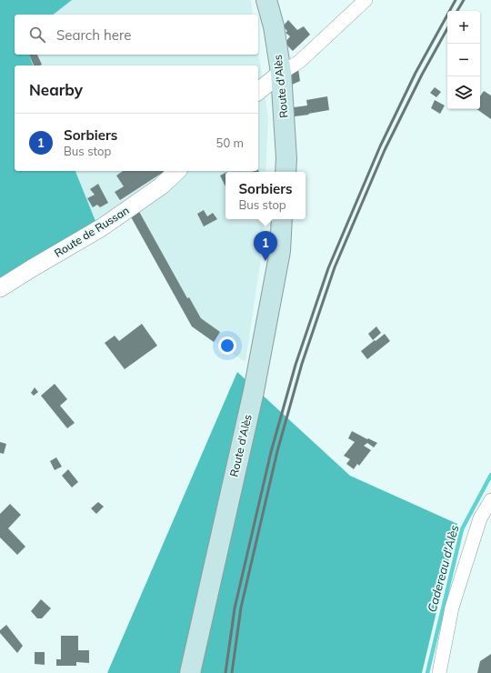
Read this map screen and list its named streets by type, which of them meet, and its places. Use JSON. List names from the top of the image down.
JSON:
{
  "streets": {
    "main road": ["Route d'Alès"],
    "street": ["Route de Russan"]
  },
  "water": ["Cadereau d'Alès"],
  "page": {
    "map_buttons": ["+", "−"],
    "search": "Search here",
    "heading": "Nearby",
    "list": [
      {
        "mark": "1",
        "name": "Sorbiers",
        "note": "Bus stop",
        "value": "50 m"
      }
    ],
    "popup": ["Sorbiers", "Bus stop"],
    "pins": "1"
  }
}
